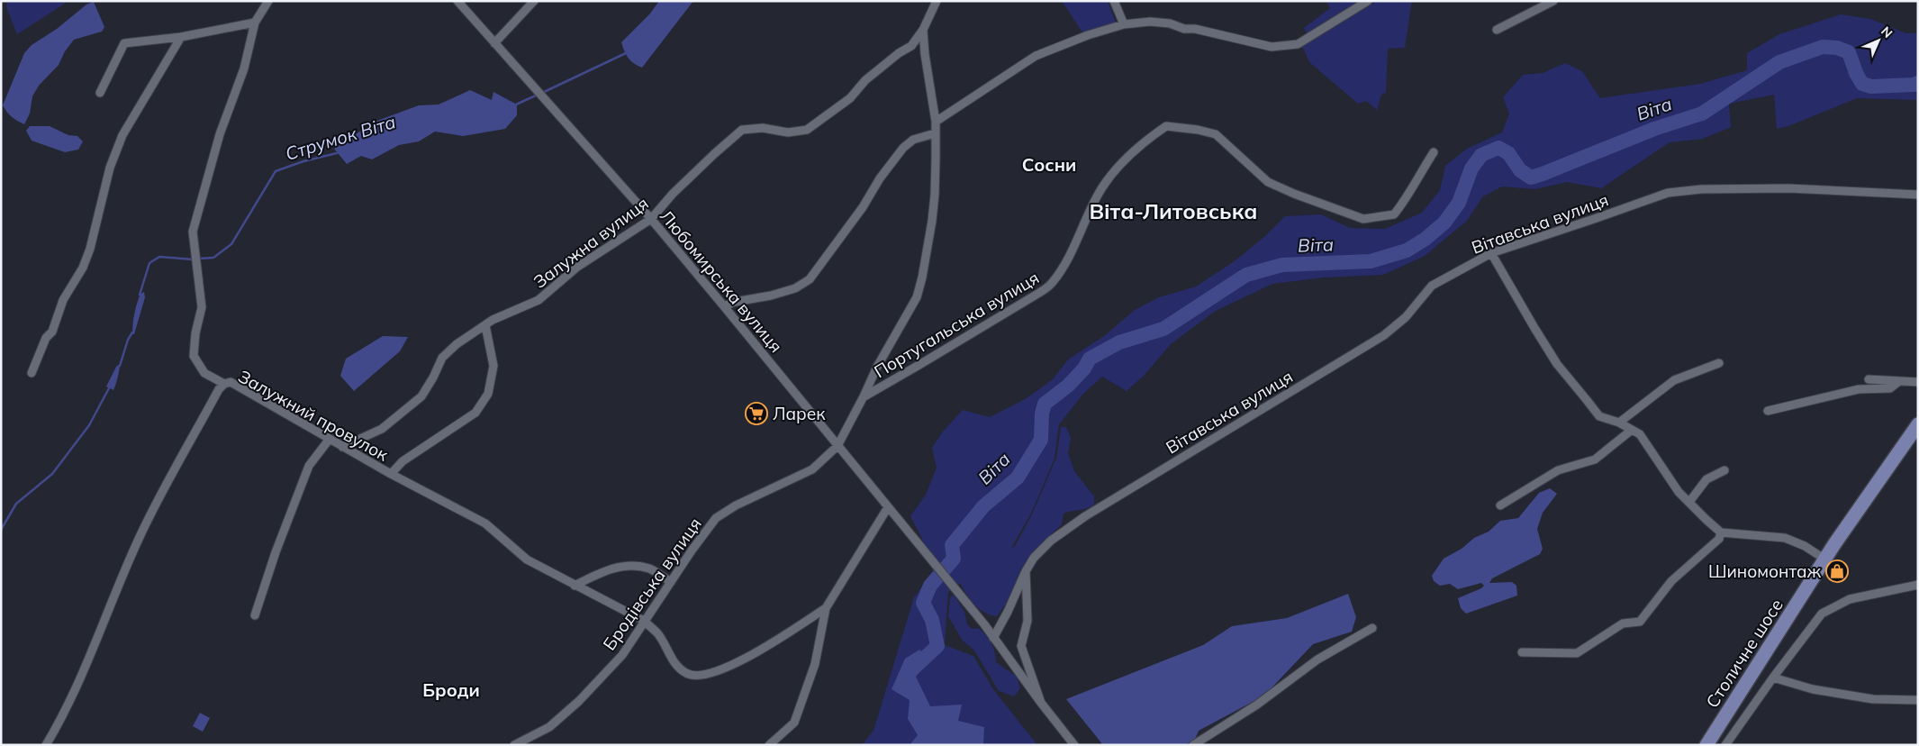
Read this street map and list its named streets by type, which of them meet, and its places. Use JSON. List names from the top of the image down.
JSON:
{
  "streets": {
    "main road": ["Столичне шосе"],
    "street": [
      "Вітавська вулиця",
      "Залужна вулиця",
      "Любомирська вулиця",
      "Португальська вулиця",
      "Залужний провулок",
      "Бродівська вулиця"
    ]
  },
  "crossings": [
    ["Вітавська вулиця", "Любомирська вулиця"],
    ["Залужна вулиця", "Любомирська вулиця"],
    ["Залужна вулиця", "Залужний провулок"],
    ["Залужна вулиця", "Бродівська вулиця"],
    ["Любомирська вулиця", "Бродівська вулиця"],
    ["Португальська вулиця", "Бродівська вулиця"],
    ["Залужний провулок", "Бродівська вулиця"]
  ],
  "districts": ["Сосни", "Віта-Литовська", "Броди"],
  "water": ["Віта", "Струмок Віта"],
  "places": {
    "supermarket": ["Ларек"],
    "shop": ["Шиномонтаж"]
  },
  "north": "top right"
}
